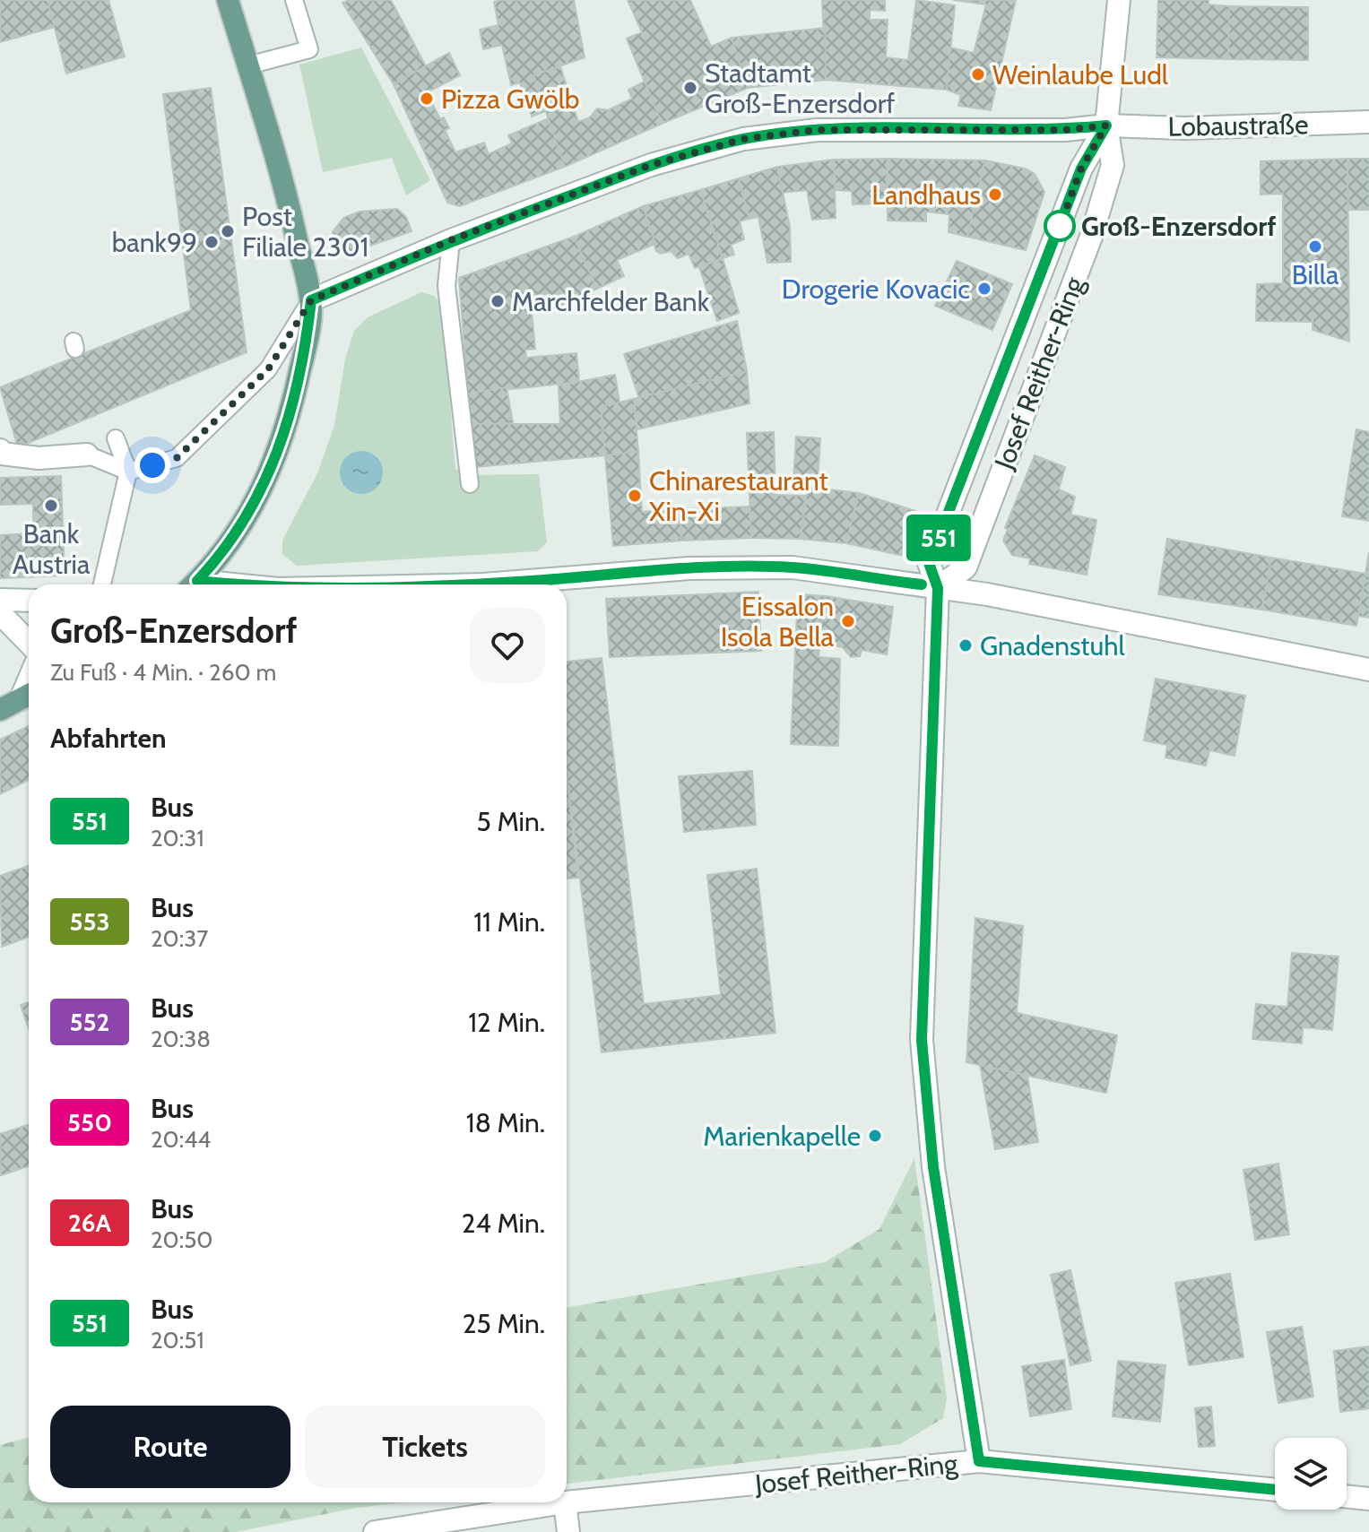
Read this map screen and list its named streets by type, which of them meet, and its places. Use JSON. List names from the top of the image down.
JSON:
{
  "streets": {
    "street": ["Lobaustraße", "Josef Reither-Ring"]
  },
  "crossings": [
    ["Lobaustraße", "Josef Reither-Ring"]
  ],
  "places": [
    "Weinlaube Ludl",
    "Stadtamt Groß-Enzersdorf",
    "Pizza Gwölb",
    "Landhaus",
    "Groß-Enzersdorf",
    "Post Filiale 2301",
    "bank99",
    "Billa",
    "Drogerie Kovacic",
    "Marchfelder Bank",
    "Chinarestaurant Xin-Xi",
    "Bank Austria",
    "Eissalon Isola Bella",
    "Gnadenstuhl",
    "Marienkapelle"
  ],
  "lines": ["bus line 551"],
  "page": {
    "on_map": "551",
    "heading": [
      ["Groß-Enzersdorf", "Zu Fuß · 4 Min. · 260 m"],
      "Abfahrten"
    ],
    "list": [
      {
        "mark": "551",
        "name": "Bus",
        "note": "20:31",
        "value": "5 Min."
      },
      {
        "mark": "553",
        "name": "Bus",
        "note": "20:37",
        "value": "11 Min."
      },
      {
        "mark": "552",
        "name": "Bus",
        "note": "20:38",
        "value": "12 Min."
      },
      {
        "mark": "550",
        "name": "Bus",
        "note": "20:44",
        "value": "18 Min."
      },
      {
        "mark": "26A",
        "name": "Bus",
        "note": "20:50",
        "value": "24 Min."
      },
      {
        "mark": "551",
        "name": "Bus",
        "note": "20:51",
        "value": "25 Min."
      }
    ],
    "buttons": ["Route", "Tickets"]
  }
}
